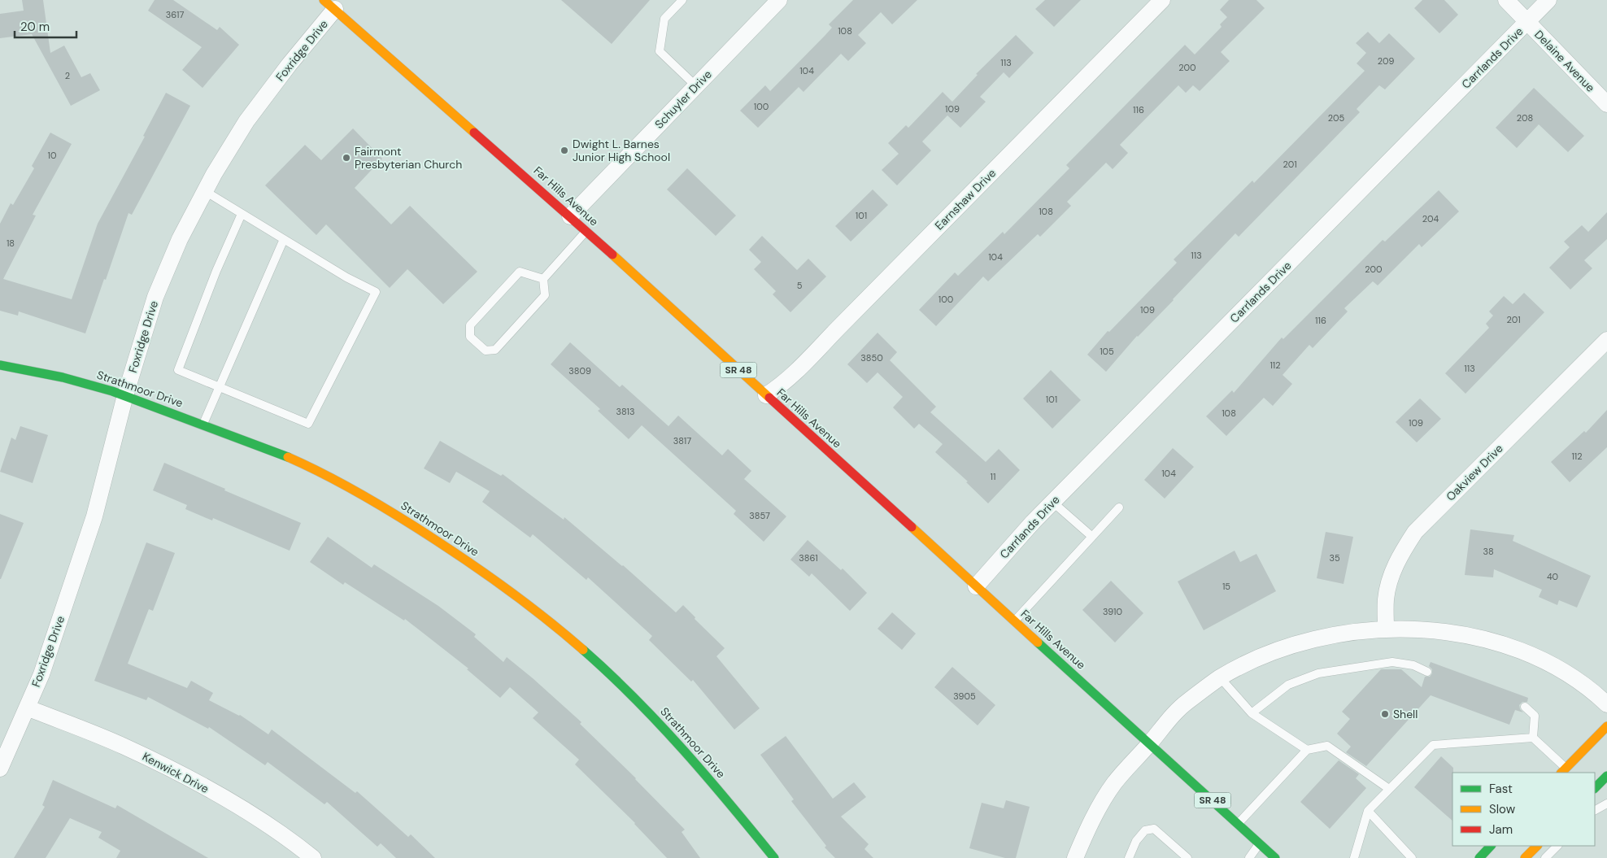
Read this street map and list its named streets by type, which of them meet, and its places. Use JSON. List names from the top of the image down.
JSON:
{
  "streets": {
    "main road": ["Far Hills Avenue", "SR 48", "Strathmoor Drive"],
    "street": [
      "Foxridge Drive",
      "Carrlands Drive",
      "Delaine Avenue",
      "Schuyler Drive",
      "Earnshaw Drive",
      "Oakview Drive",
      "Kenwick Drive"
    ]
  },
  "crossings": [
    ["Foxridge Drive", "Far Hills Avenue"],
    ["Foxridge Drive", "Strathmoor Drive"],
    ["Foxridge Drive", "Kenwick Drive"],
    ["Carrlands Drive", "Delaine Avenue"],
    ["Carrlands Drive", "Far Hills Avenue"],
    ["Schuyler Drive", "Far Hills Avenue"],
    ["Far Hills Avenue", "Earnshaw Drive"]
  ],
  "places": ["Dwight L. Barnes Junior High School", "Fairmont Presbyterian Church", "Shell"],
  "house_numbers": [
    "3617",
    "108",
    "209",
    "113",
    "200",
    "104",
    "2",
    "100",
    "109",
    "116",
    "205",
    "208",
    "10",
    "201",
    "108",
    "101",
    "204",
    "18",
    "113",
    "104",
    "200",
    "5",
    "100",
    "109",
    "201",
    "116",
    "105",
    "3850",
    "112",
    "113",
    "3809",
    "101",
    "3813",
    "108",
    "109",
    "3817",
    "112",
    "104",
    "11",
    "3857",
    "38",
    "3861",
    "35",
    "40",
    "15",
    "3910",
    "3905"
  ],
  "legend": ["Fast", "Slow", "Jam"],
  "scale_bar": "20 m"
}
